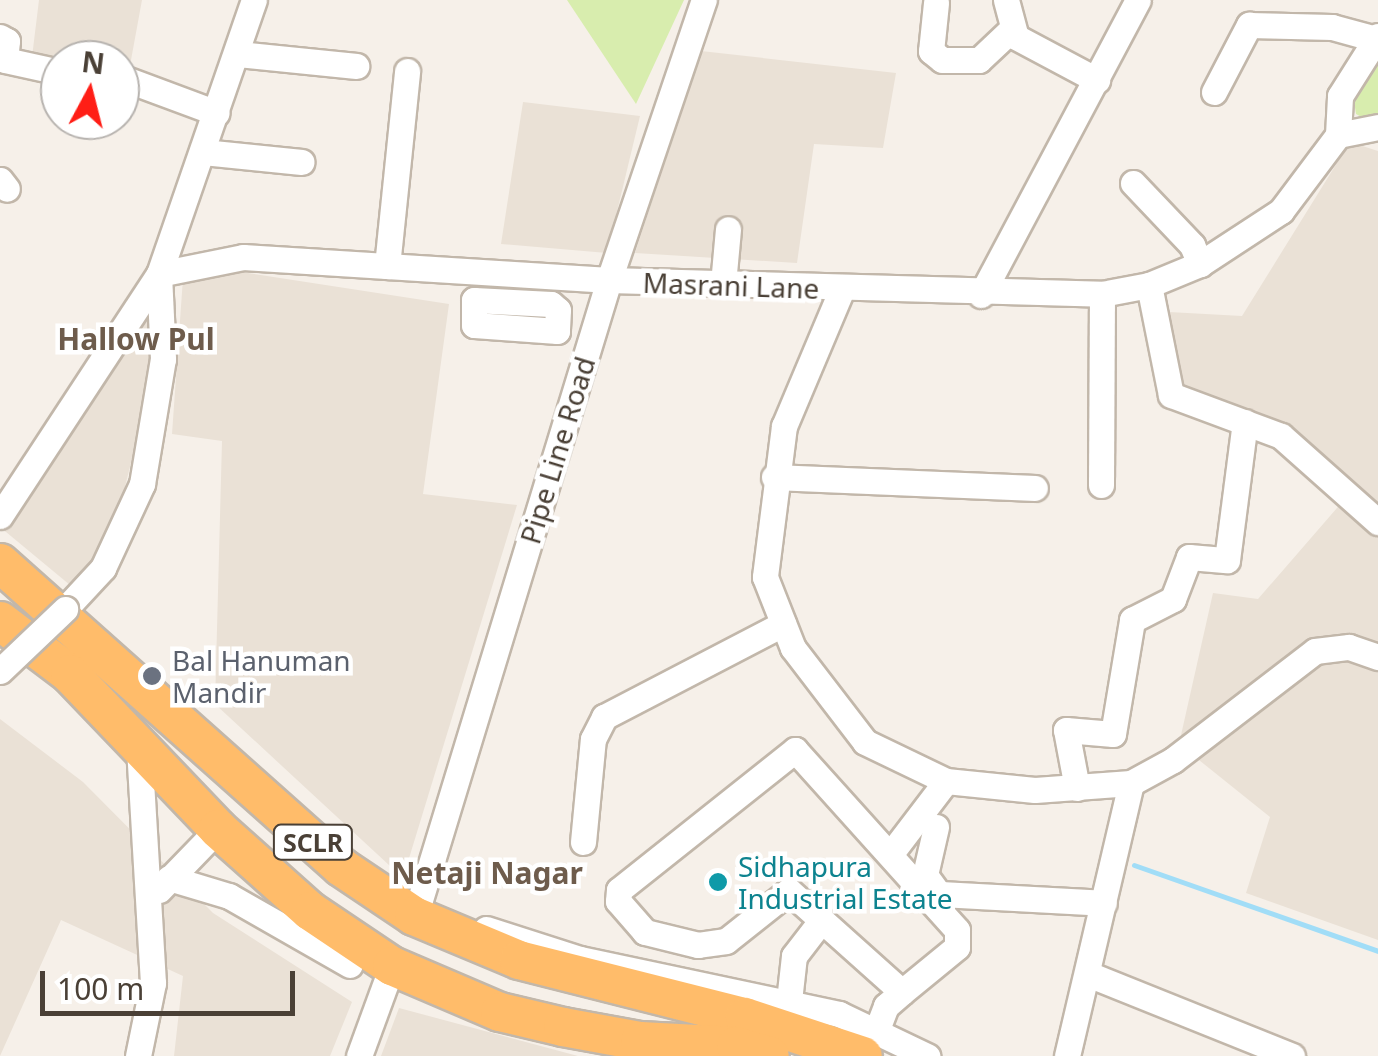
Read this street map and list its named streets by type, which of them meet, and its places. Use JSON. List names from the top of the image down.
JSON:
{
  "streets": {
    "highway": ["SCLR"],
    "street": ["Masrani Lane", "Pipe Line Road"]
  },
  "crossings": [
    ["Masrani Lane", "Pipe Line Road"],
    ["Pipe Line Road", "SCLR"]
  ],
  "districts": ["Hallow Pul", "Netaji Nagar"],
  "places": ["Bal Hanuman Mandir", "Sidhapura Industrial Estate"],
  "scale_bar": "100 m",
  "north": "top"
}
